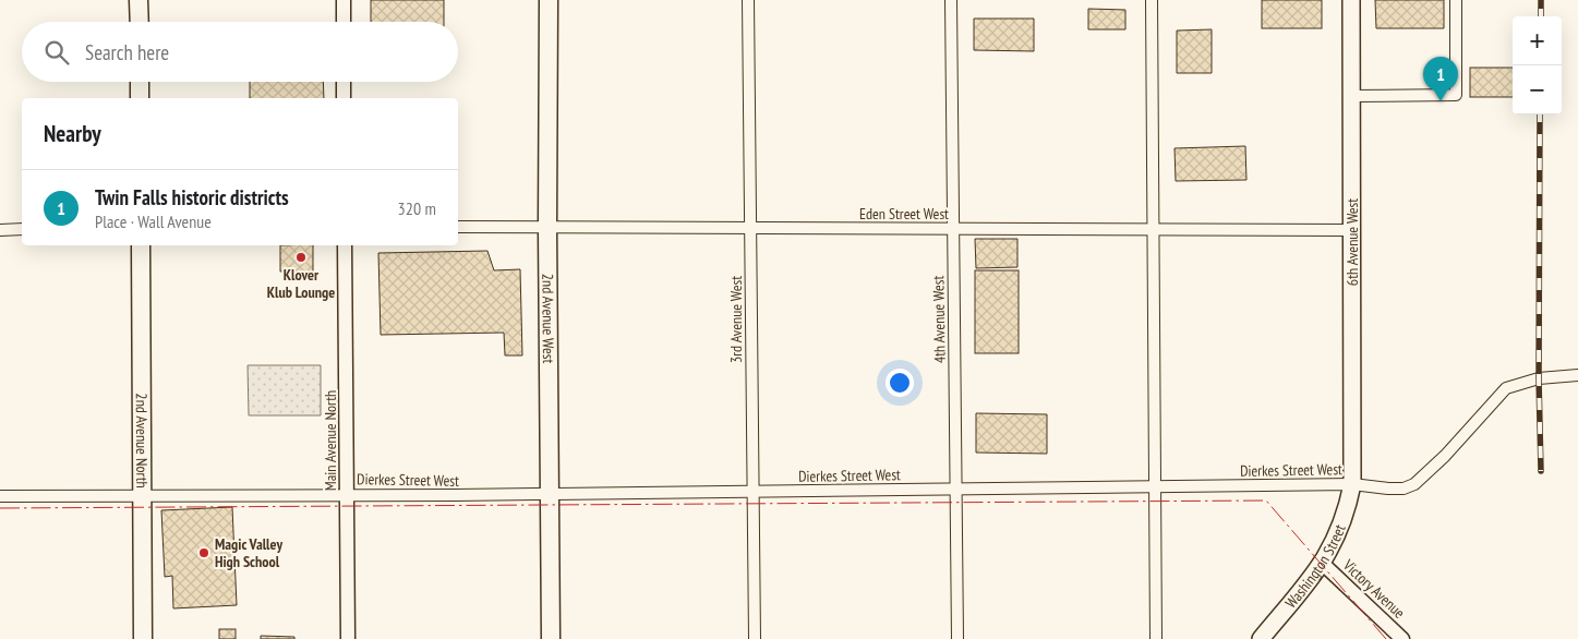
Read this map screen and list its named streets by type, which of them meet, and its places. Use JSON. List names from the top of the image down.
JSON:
{
  "streets": {
    "main road": [
      "6th Avenue West",
      "2nd Avenue West",
      "2nd Avenue North",
      "Washington Street"
    ],
    "street": [
      "Eden Street West",
      "3rd Avenue West",
      "4th Avenue West",
      "Main Avenue North",
      "Dierkes Street West",
      "Victory Avenue"
    ]
  },
  "crossings": [
    ["Eden Street West", "6th Avenue West"],
    ["Eden Street West", "2nd Avenue West"],
    ["Eden Street West", "3rd Avenue West"],
    ["Eden Street West", "4th Avenue West"],
    ["6th Avenue West", "Dierkes Street West"],
    ["6th Avenue West", "Washington Street"],
    ["2nd Avenue West", "Dierkes Street West"],
    ["3rd Avenue West", "Dierkes Street West"],
    ["4th Avenue West", "Dierkes Street West"],
    ["2nd Avenue North", "Dierkes Street West"],
    ["Main Avenue North", "Dierkes Street West"],
    ["Dierkes Street West", "Washington Street"],
    ["Washington Street", "Victory Avenue"]
  ],
  "places": ["Klover Klub Lounge", "Magic Valley High School"],
  "page": {
    "map_buttons": ["+", "−"],
    "search": "Search here",
    "pins": "1",
    "heading": "Nearby",
    "list": [
      {
        "mark": "1",
        "name": "Twin Falls historic districts",
        "note": "Place · Wall Avenue",
        "value": "320 m"
      }
    ]
  }
}
